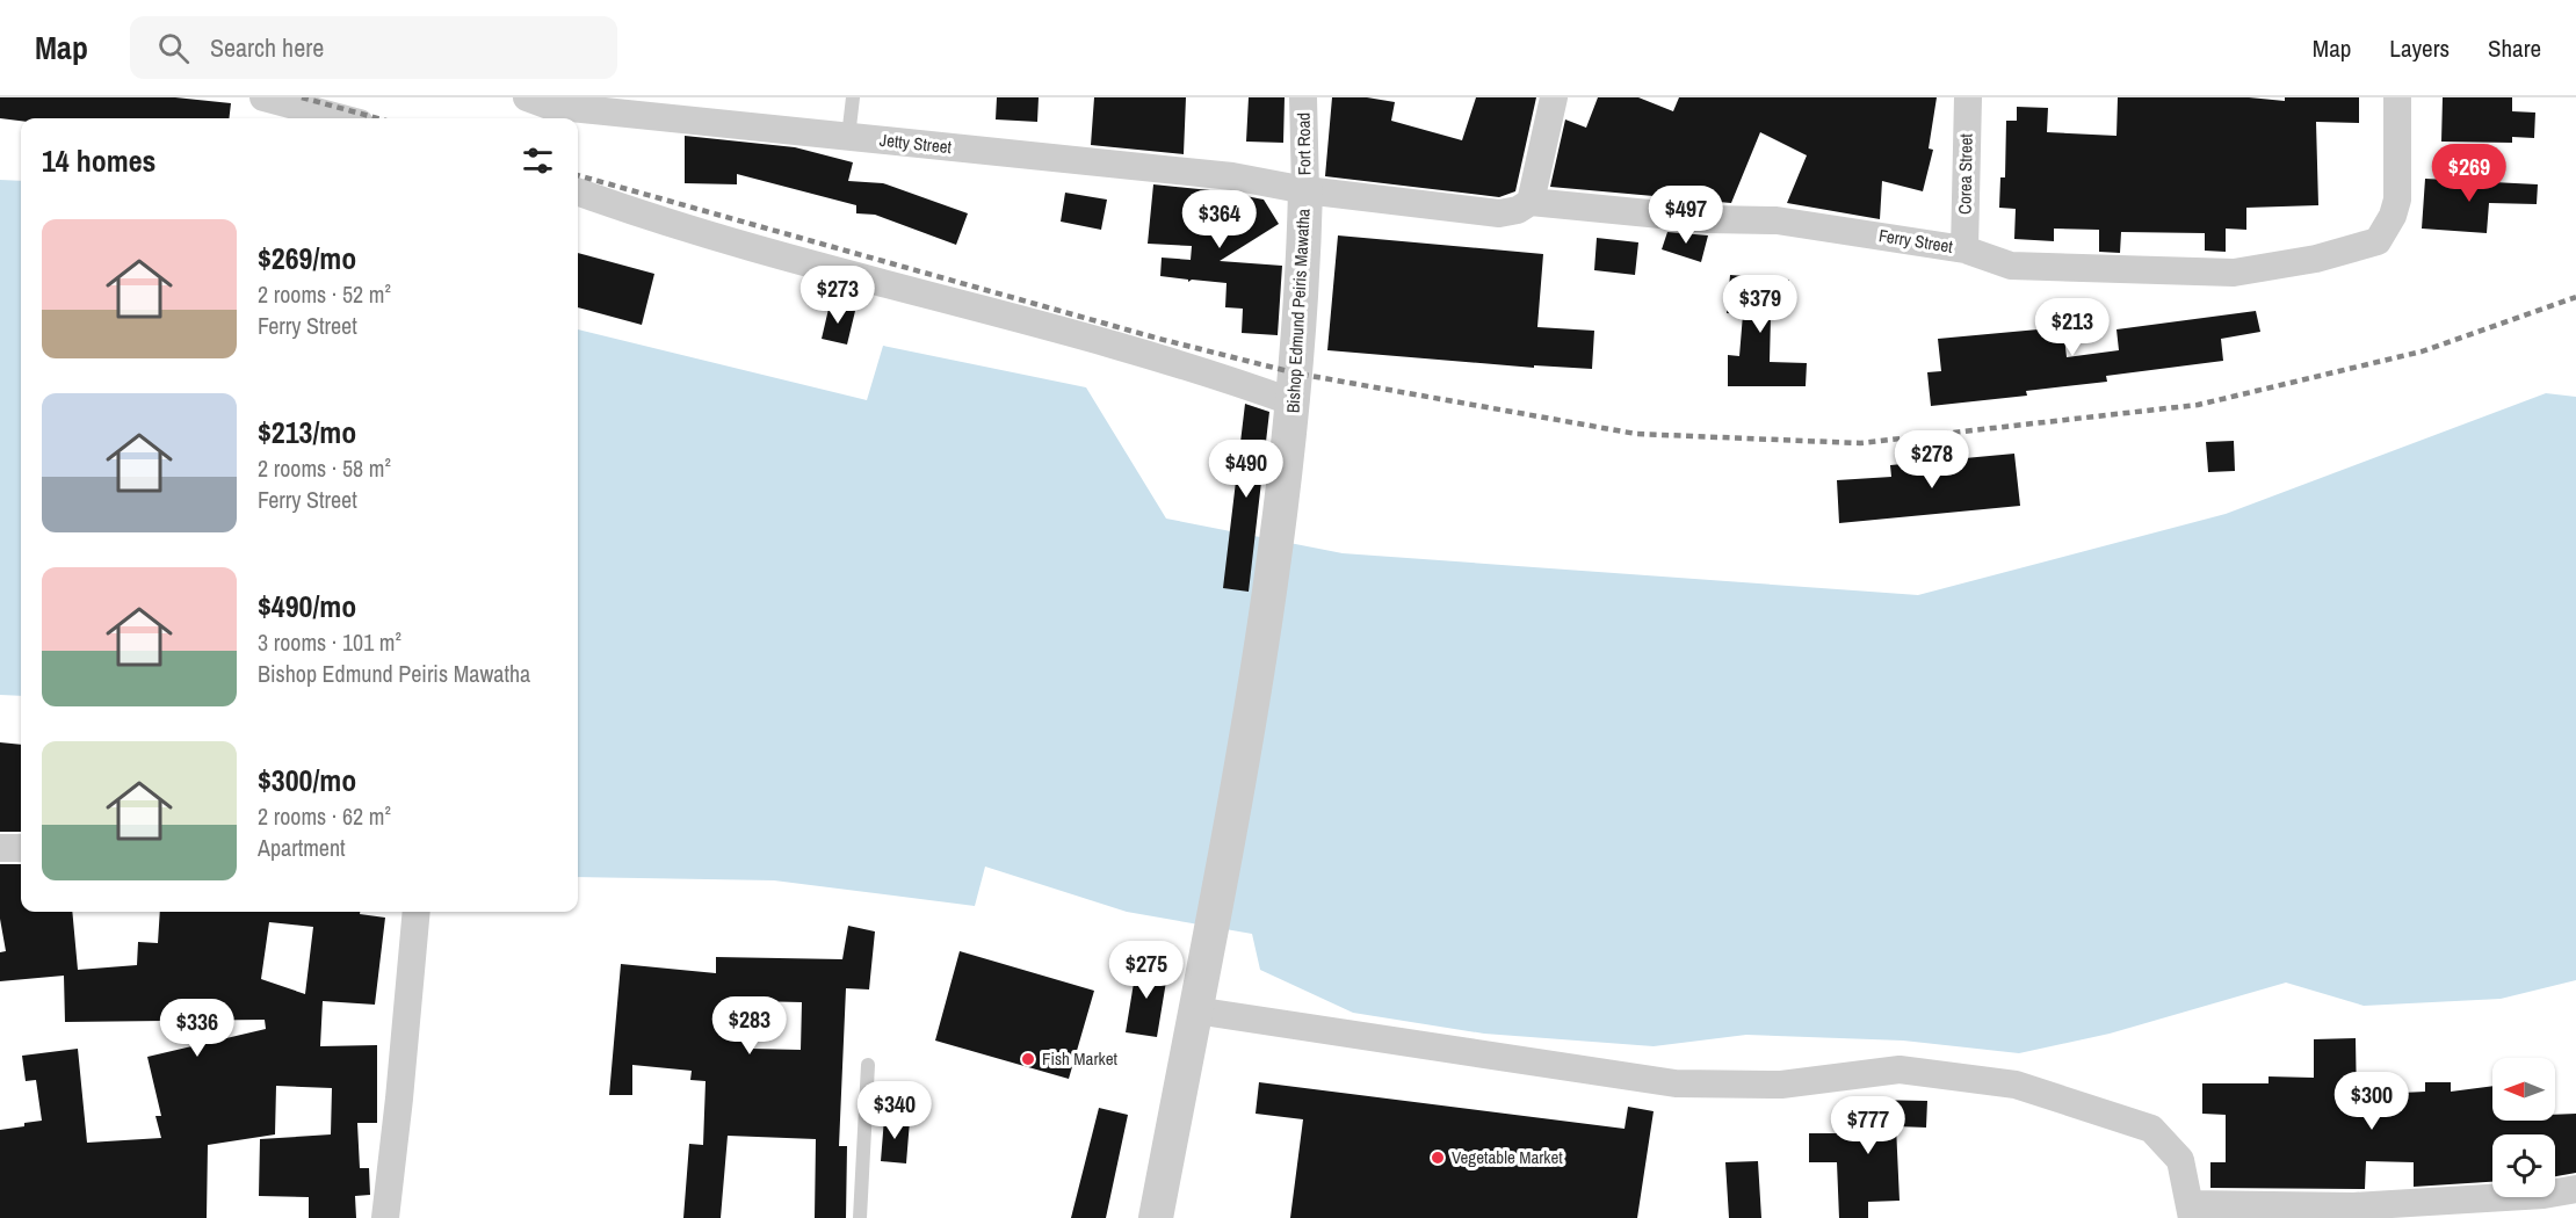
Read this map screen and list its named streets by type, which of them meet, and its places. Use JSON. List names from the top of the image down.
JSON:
{
  "streets": {
    "street": [
      "Jetty Street",
      "Fort Road",
      "Corea Street",
      "Ferry Street",
      "Bishop Edmund Peiris Mawatha"
    ]
  },
  "crossings": [
    ["Jetty Street", "Fort Road"],
    ["Jetty Street", "Ferry Street"],
    ["Jetty Street", "Bishop Edmund Peiris Mawatha"],
    ["Fort Road", "Ferry Street"],
    ["Fort Road", "Bishop Edmund Peiris Mawatha"],
    ["Corea Street", "Ferry Street"],
    ["Ferry Street", "Bishop Edmund Peiris Mawatha"]
  ],
  "places": ["Fish Market", "Vegetable Market"],
  "north": "left",
  "page": {
    "header": "Map",
    "search": "Search here",
    "nav": ["Map", "Layers", "Share"],
    "heading": "14 homes",
    "price": [
      "$269",
      "$497",
      "$364",
      "$273",
      "$379",
      "$213",
      "$278",
      "$490",
      "$275",
      "$283",
      "$336",
      "$300",
      "$340",
      "$777"
    ],
    "list": [
      {
        "name": "$269/mo",
        "note": "2 rooms · 52 m² · Ferry Street"
      },
      {
        "name": "$213/mo",
        "note": "2 rooms · 58 m² · Ferry Street"
      },
      {
        "name": "$490/mo",
        "note": "3 rooms · 101 m² · Bishop Edmund Peiris Mawatha"
      },
      {
        "name": "$300/mo",
        "note": "2 rooms · 62 m² · Apartment"
      }
    ]
  }
}
